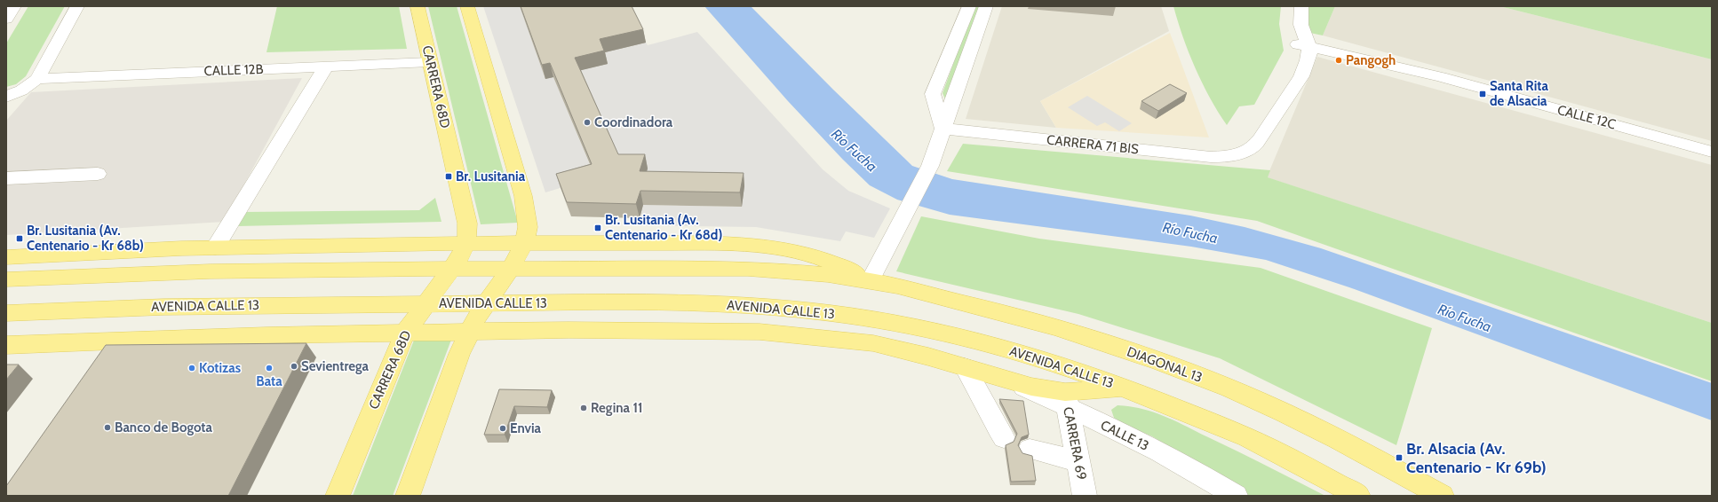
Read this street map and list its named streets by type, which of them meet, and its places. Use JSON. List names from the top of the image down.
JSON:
{
  "streets": {
    "main road": ["CARRERA 68D", "AVENIDA CALLE 13", "DIAGONAL 13"],
    "street": [
      "CALLE 12B",
      "CALLE 12C",
      "CARRERA 71 BIS",
      "CALLE 13",
      "CARRERA 69"
    ]
  },
  "crossings": [
    ["CALLE 12B", "CARRERA 68D"],
    ["CARRERA 68D", "AVENIDA CALLE 13"],
    ["CALLE 12C", "CARRERA 71 BIS"],
    ["AVENIDA CALLE 13", "CALLE 13"],
    ["AVENIDA CALLE 13", "CARRERA 69"],
    ["CALLE 13", "CARRERA 69"]
  ],
  "water": ["Río Fucha"],
  "places": {
    "other": [
      "Pangogh",
      "Coordinadora",
      "Sevientrega",
      "Kotizas",
      "Bata",
      "Regina 11",
      "Banco de Bogota",
      "Envia"
    ],
    "transit": [
      "Santa Rita de Alsacia",
      "Br. Lusitania",
      "Br. Lusitania (Av. Centenario - Kr 68d)",
      "Br. Lusitania (Av. Centenario - Kr 68b)",
      "Br. Alsacia (Av. Centenario - Kr 69b)"
    ]
  }
}
